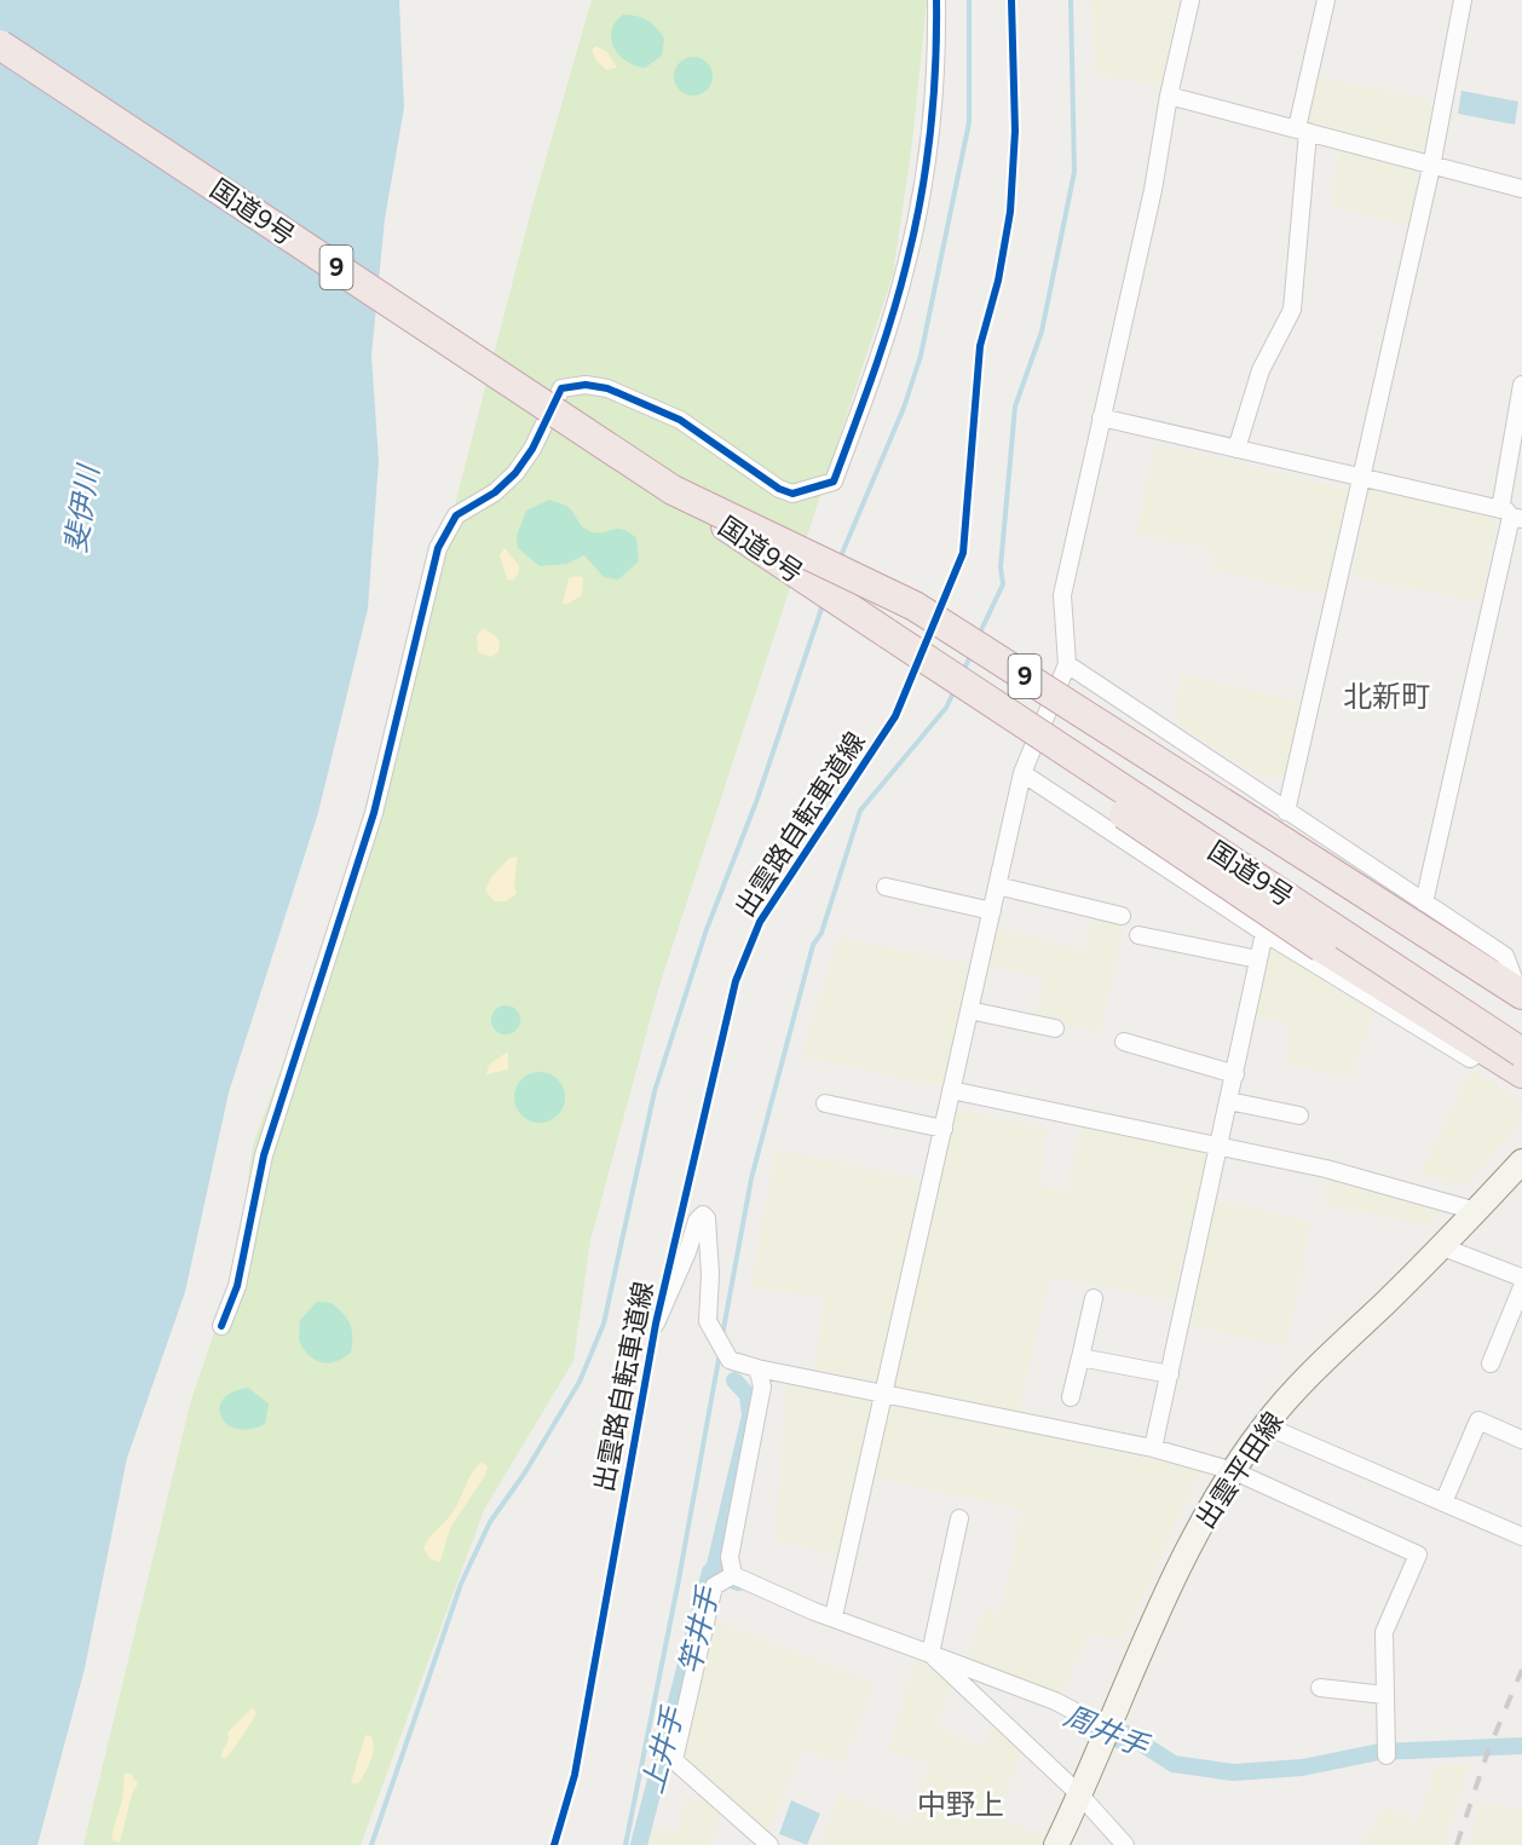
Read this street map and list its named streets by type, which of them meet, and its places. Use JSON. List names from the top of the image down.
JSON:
{
  "streets": {
    "highway": ["国道9号", "9"],
    "main road": ["出雲平田線"],
    "cycle path": ["出雲路自転車道線"]
  },
  "crossings": [
    ["国道9号", "9"]
  ],
  "districts": ["北新町", "中野上"],
  "water": [
    "斐伊川",
    "竿井手",
    "周井手",
    "上井手"
  ]
}
